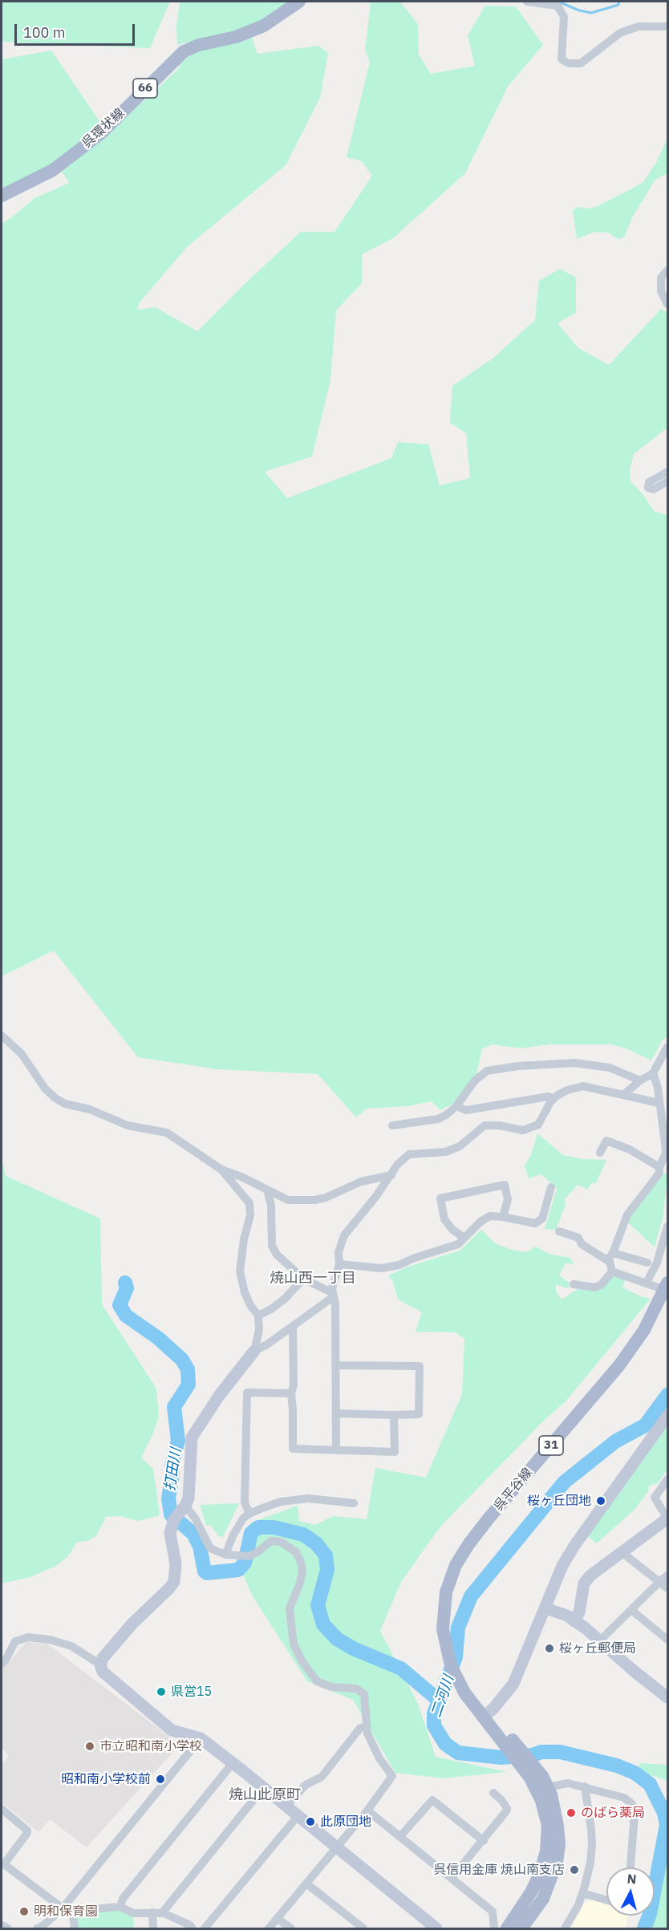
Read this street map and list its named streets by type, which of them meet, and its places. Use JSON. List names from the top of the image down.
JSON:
{
  "streets": {
    "main road": [
      "66",
      "呉環状線",
      "31",
      "呉平谷線"
    ]
  },
  "districts": ["焼山西一丁目", "焼山此原町"],
  "water": ["打田川", "二河川"],
  "places": [
    "桜ヶ丘団地",
    "桜ヶ丘郵便局",
    "県営15",
    "市立昭和南小学校",
    "昭和南小学校前",
    "のばら薬局",
    "此原団地",
    "呉信用金庫 焼山南支店",
    "明和保育園"
  ],
  "scale_bar": "100 m",
  "north": "top"
}
